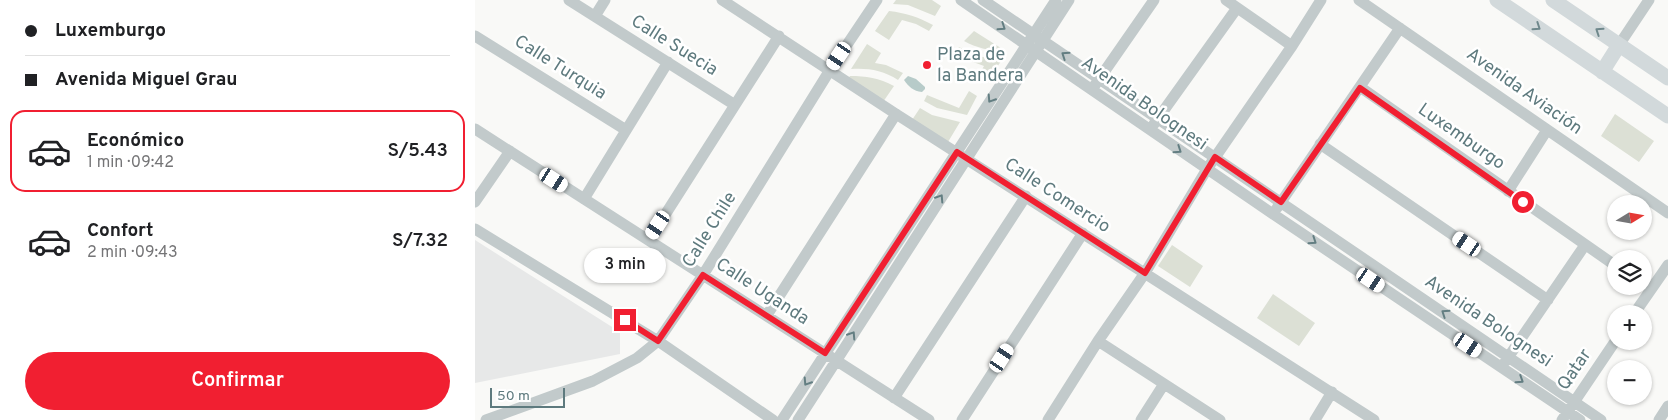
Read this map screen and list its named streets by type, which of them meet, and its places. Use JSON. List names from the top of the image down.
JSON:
{
  "streets": {
    "street": [
      "Calle Suecia",
      "Calle Turquia",
      "Avenida Aviación",
      "Avenida Bolognesi",
      "Luxemburgo",
      "Calle Comercio",
      "Calle Chile",
      "Calle Uganda",
      "Qatar"
    ]
  },
  "crossings": [
    ["Avenida Bolognesi", "Qatar"],
    ["Calle Comercio", "Calle Chile"],
    ["Calle Chile", "Calle Uganda"]
  ],
  "places": ["Plaza de la Bandera"],
  "scale_bar": "50 m",
  "north": "right",
  "page": {
    "banner": ["Luxemburgo", "Avenida Miguel Grau"],
    "list": [
      {
        "name": "Económico",
        "note": "1 min · 09:42",
        "value": "S/5.43"
      },
      {
        "name": "Confort",
        "note": "2 min · 09:43",
        "value": "S/7.32"
      }
    ],
    "map_buttons": ["+", "−"],
    "bubble": "3 min",
    "buttons": "Confirmar",
    "scale": "50 m"
  }
}
